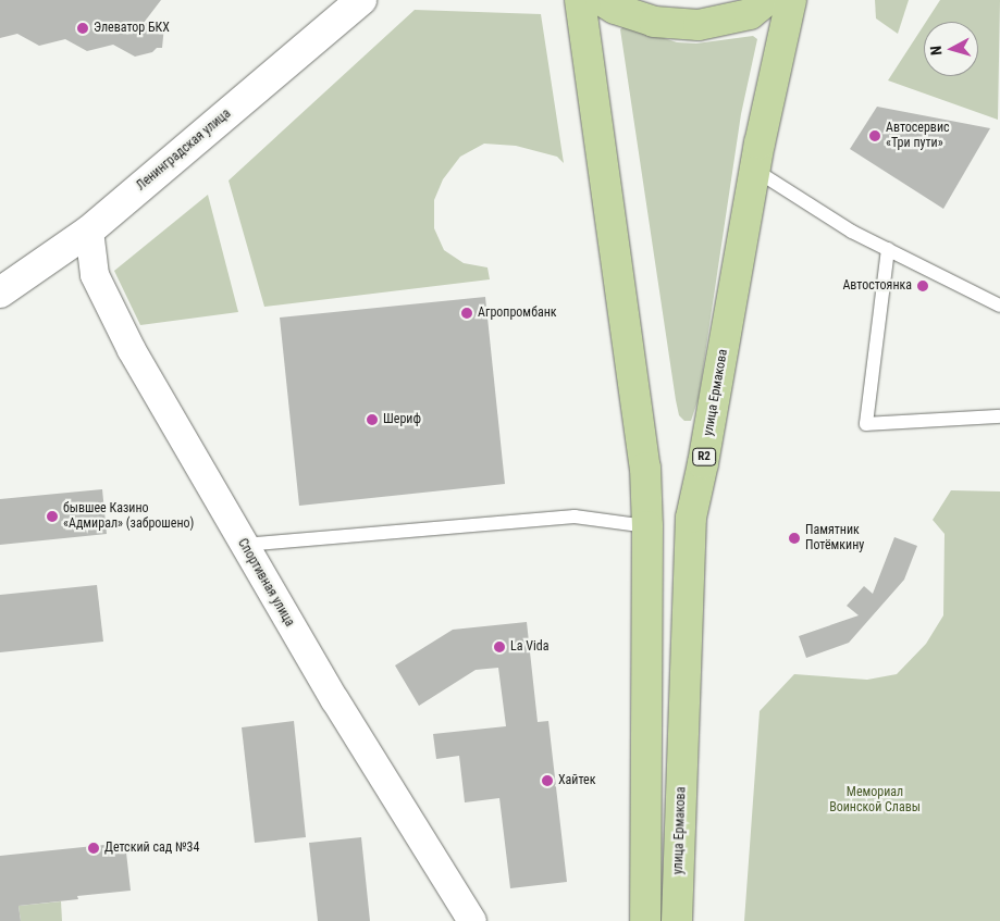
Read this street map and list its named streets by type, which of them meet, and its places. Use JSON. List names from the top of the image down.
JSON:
{
  "streets": {
    "main road": ["улица Ермакова", "R2"],
    "street": ["Ленинградская улица", "Спортивная улица"]
  },
  "crossings": [
    ["Ленинградская улица", "Спортивная улица"]
  ],
  "parks": ["Мемориал Воинской Славы"],
  "places": [
    "Элеватор БКХ",
    "Автосервис «Три пути»",
    "Автостоянка",
    "Агропромбанк",
    "Шериф",
    "бывшее Казино «Адмирал» (заброшено)",
    "Памятник Потёмкину",
    "La Vida",
    "Хайтек",
    "Детский сад №34"
  ],
  "north": "left"
}
